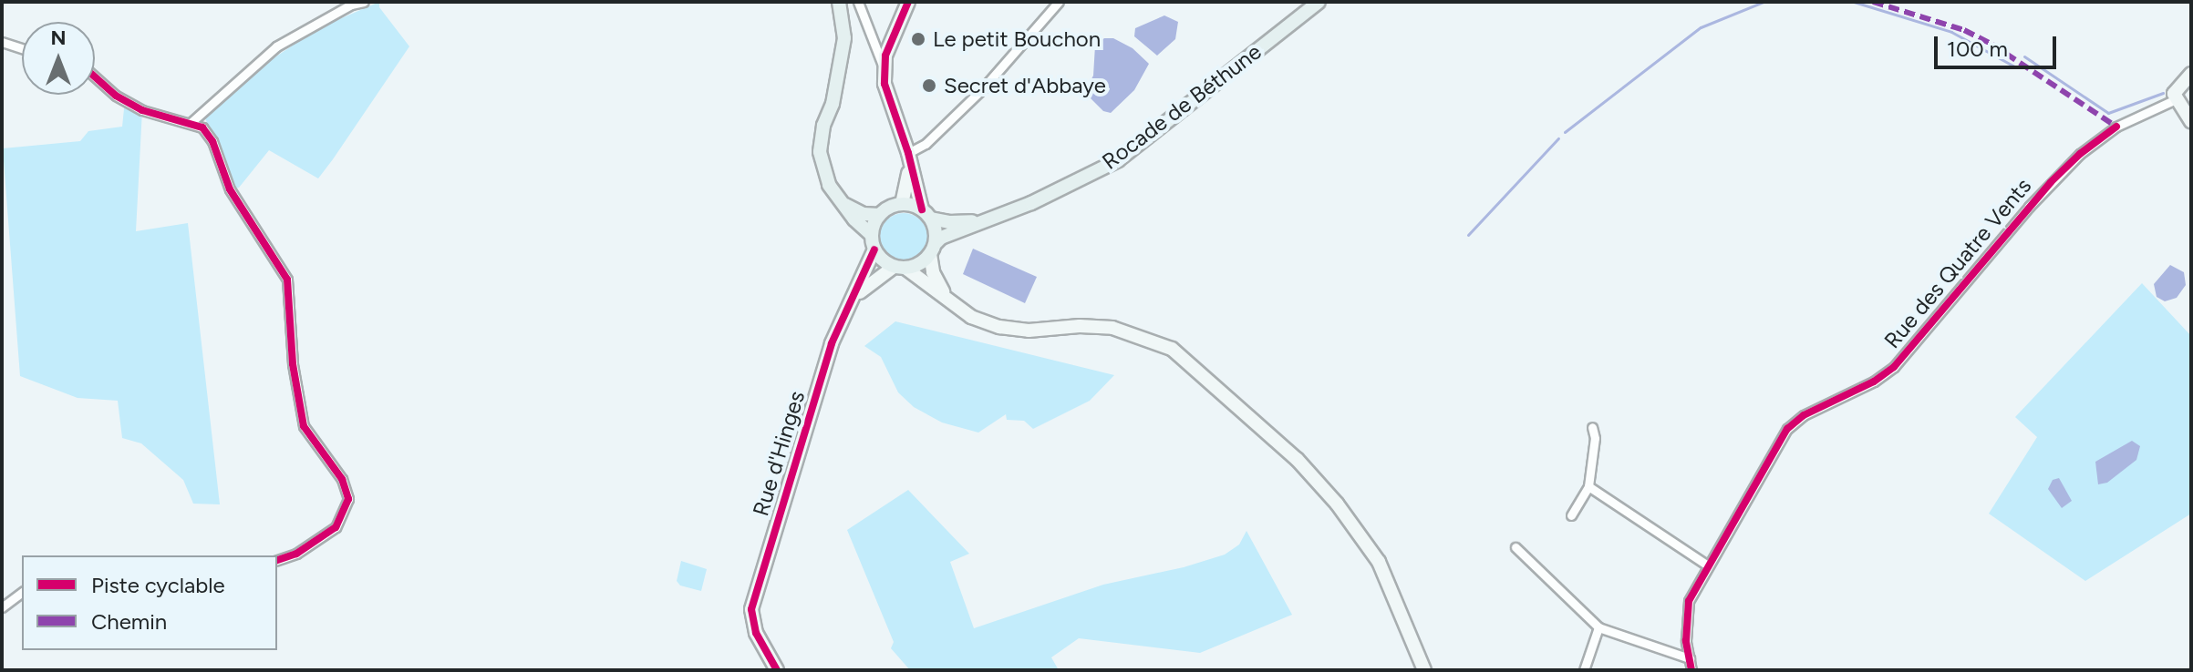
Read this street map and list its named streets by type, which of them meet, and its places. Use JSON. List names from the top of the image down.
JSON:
{
  "streets": {
    "main road": ["Rocade de Béthune"],
    "street": ["Rue des Quatre Vents", "Rue d'Hinges"]
  },
  "crossings": [
    ["Rocade de Béthune", "Rue d'Hinges"]
  ],
  "places": ["Le petit Bouchon", "Secret d'Abbaye"],
  "legend": ["Piste cyclable", "Chemin"],
  "scale_bar": "100 m",
  "north": "top"
}
